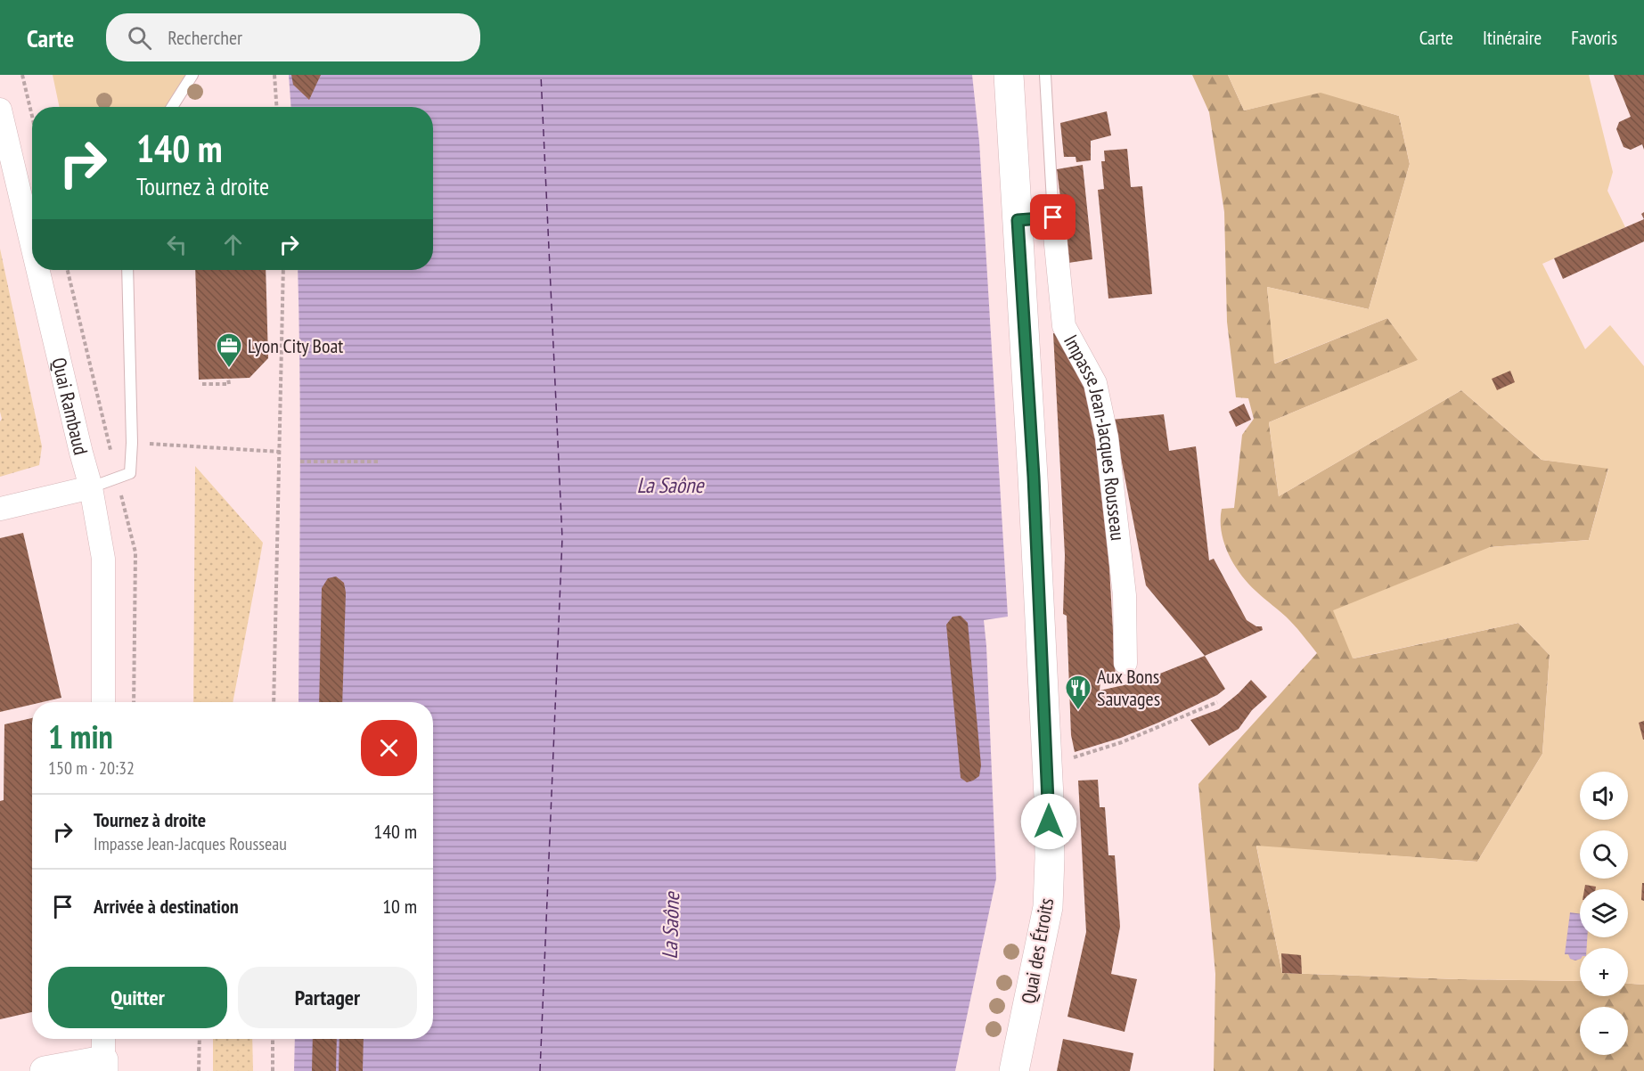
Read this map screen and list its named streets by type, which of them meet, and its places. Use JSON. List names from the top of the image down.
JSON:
{
  "streets": {
    "street": ["Quai Rambaud", "Impasse Jean-Jacques Rousseau", "Quai des Étroits"]
  },
  "water": ["La Saône"],
  "places": {
    "office": ["Lyon City Boat"],
    "restaurant": ["Aux Bons Sauvages"]
  },
  "page": {
    "header": "Carte",
    "search": "Rechercher",
    "nav": ["Carte", "Itinéraire", "Favoris"],
    "turn": ["140 m", "Tournez à droite"],
    "heading": ["1 min", "150 m · 20:32"],
    "map_buttons": ["+", "−"],
    "list": [
      {
        "name": "Tournez à droite",
        "note": "Impasse Jean-Jacques Rousseau",
        "value": "140 m"
      },
      {
        "name": "Arrivée à destination",
        "value": "10 m"
      }
    ],
    "buttons": ["Quitter", "Partager"]
  }
}
